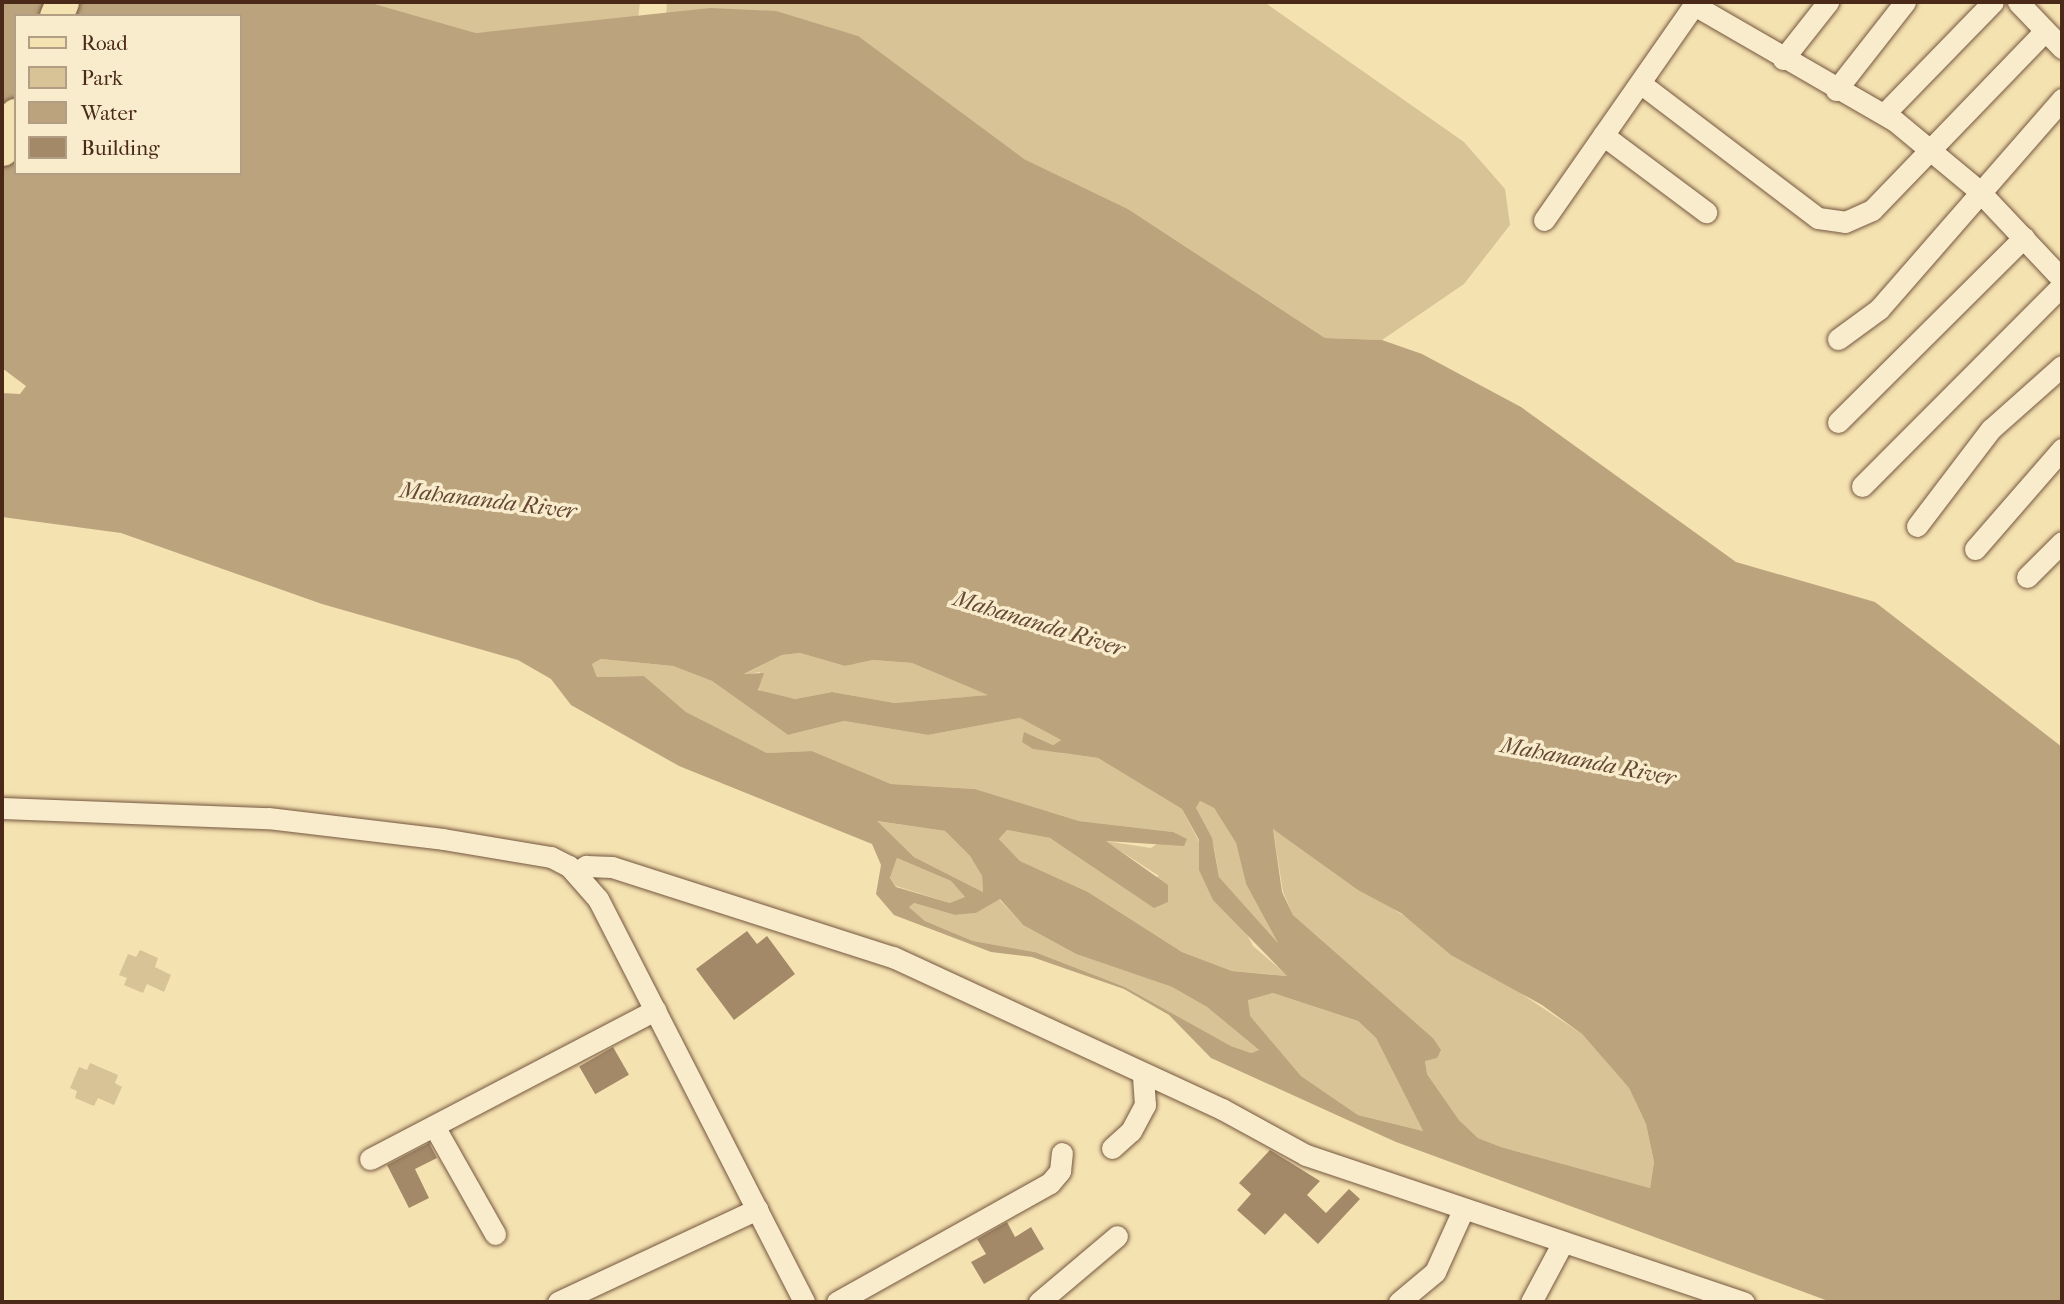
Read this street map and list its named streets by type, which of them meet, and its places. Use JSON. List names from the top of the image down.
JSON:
{
  "water": ["Mahananda River"],
  "legend": [
    "Road",
    "Park",
    "Water",
    "Building"
  ]
}
